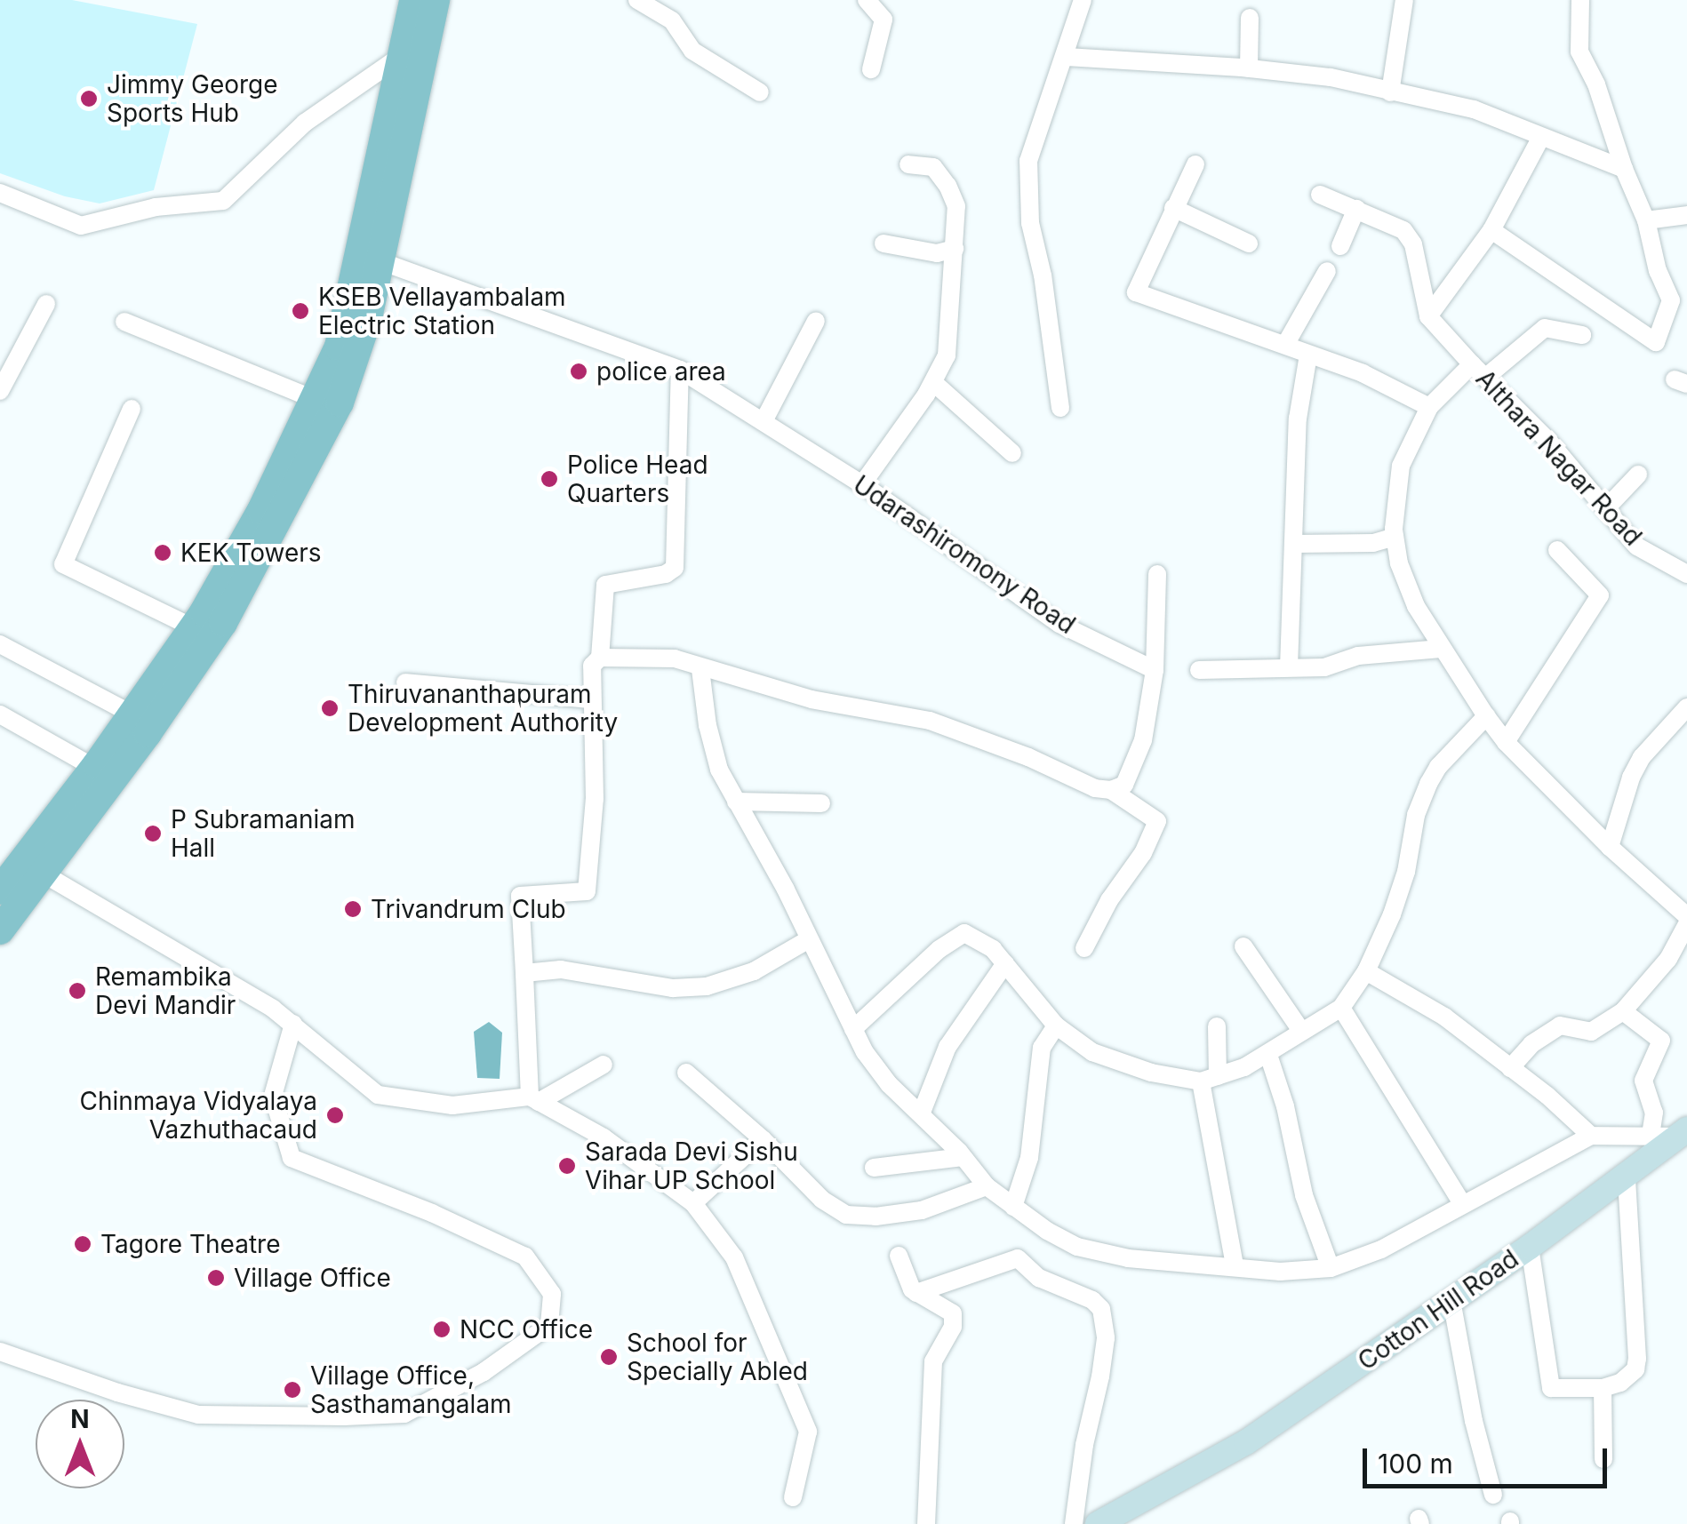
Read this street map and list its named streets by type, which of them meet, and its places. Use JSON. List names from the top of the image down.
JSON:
{
  "streets": {
    "main road": ["Cotton Hill Road"],
    "street": ["Althara Nagar Road", "Udarashiromony Road"]
  },
  "places": [
    "Jimmy George Sports Hub",
    "KSEB Vellayambalam Electric Station",
    "police area",
    "Police Head Quarters",
    "KEK Towers",
    "Thiruvananthapuram Development Authority",
    "P Subramaniam Hall",
    "Trivandrum Club",
    "Remambika Devi Mandir",
    "Chinmaya Vidyalaya Vazhuthacaud",
    "Sarada Devi Sishu Vihar UP School",
    "Tagore Theatre",
    "Village Office",
    "NCC Office",
    "School for Specially Abled",
    "Village Office, Sasthamangalam"
  ],
  "scale_bar": "100 m",
  "north": "top"
}
